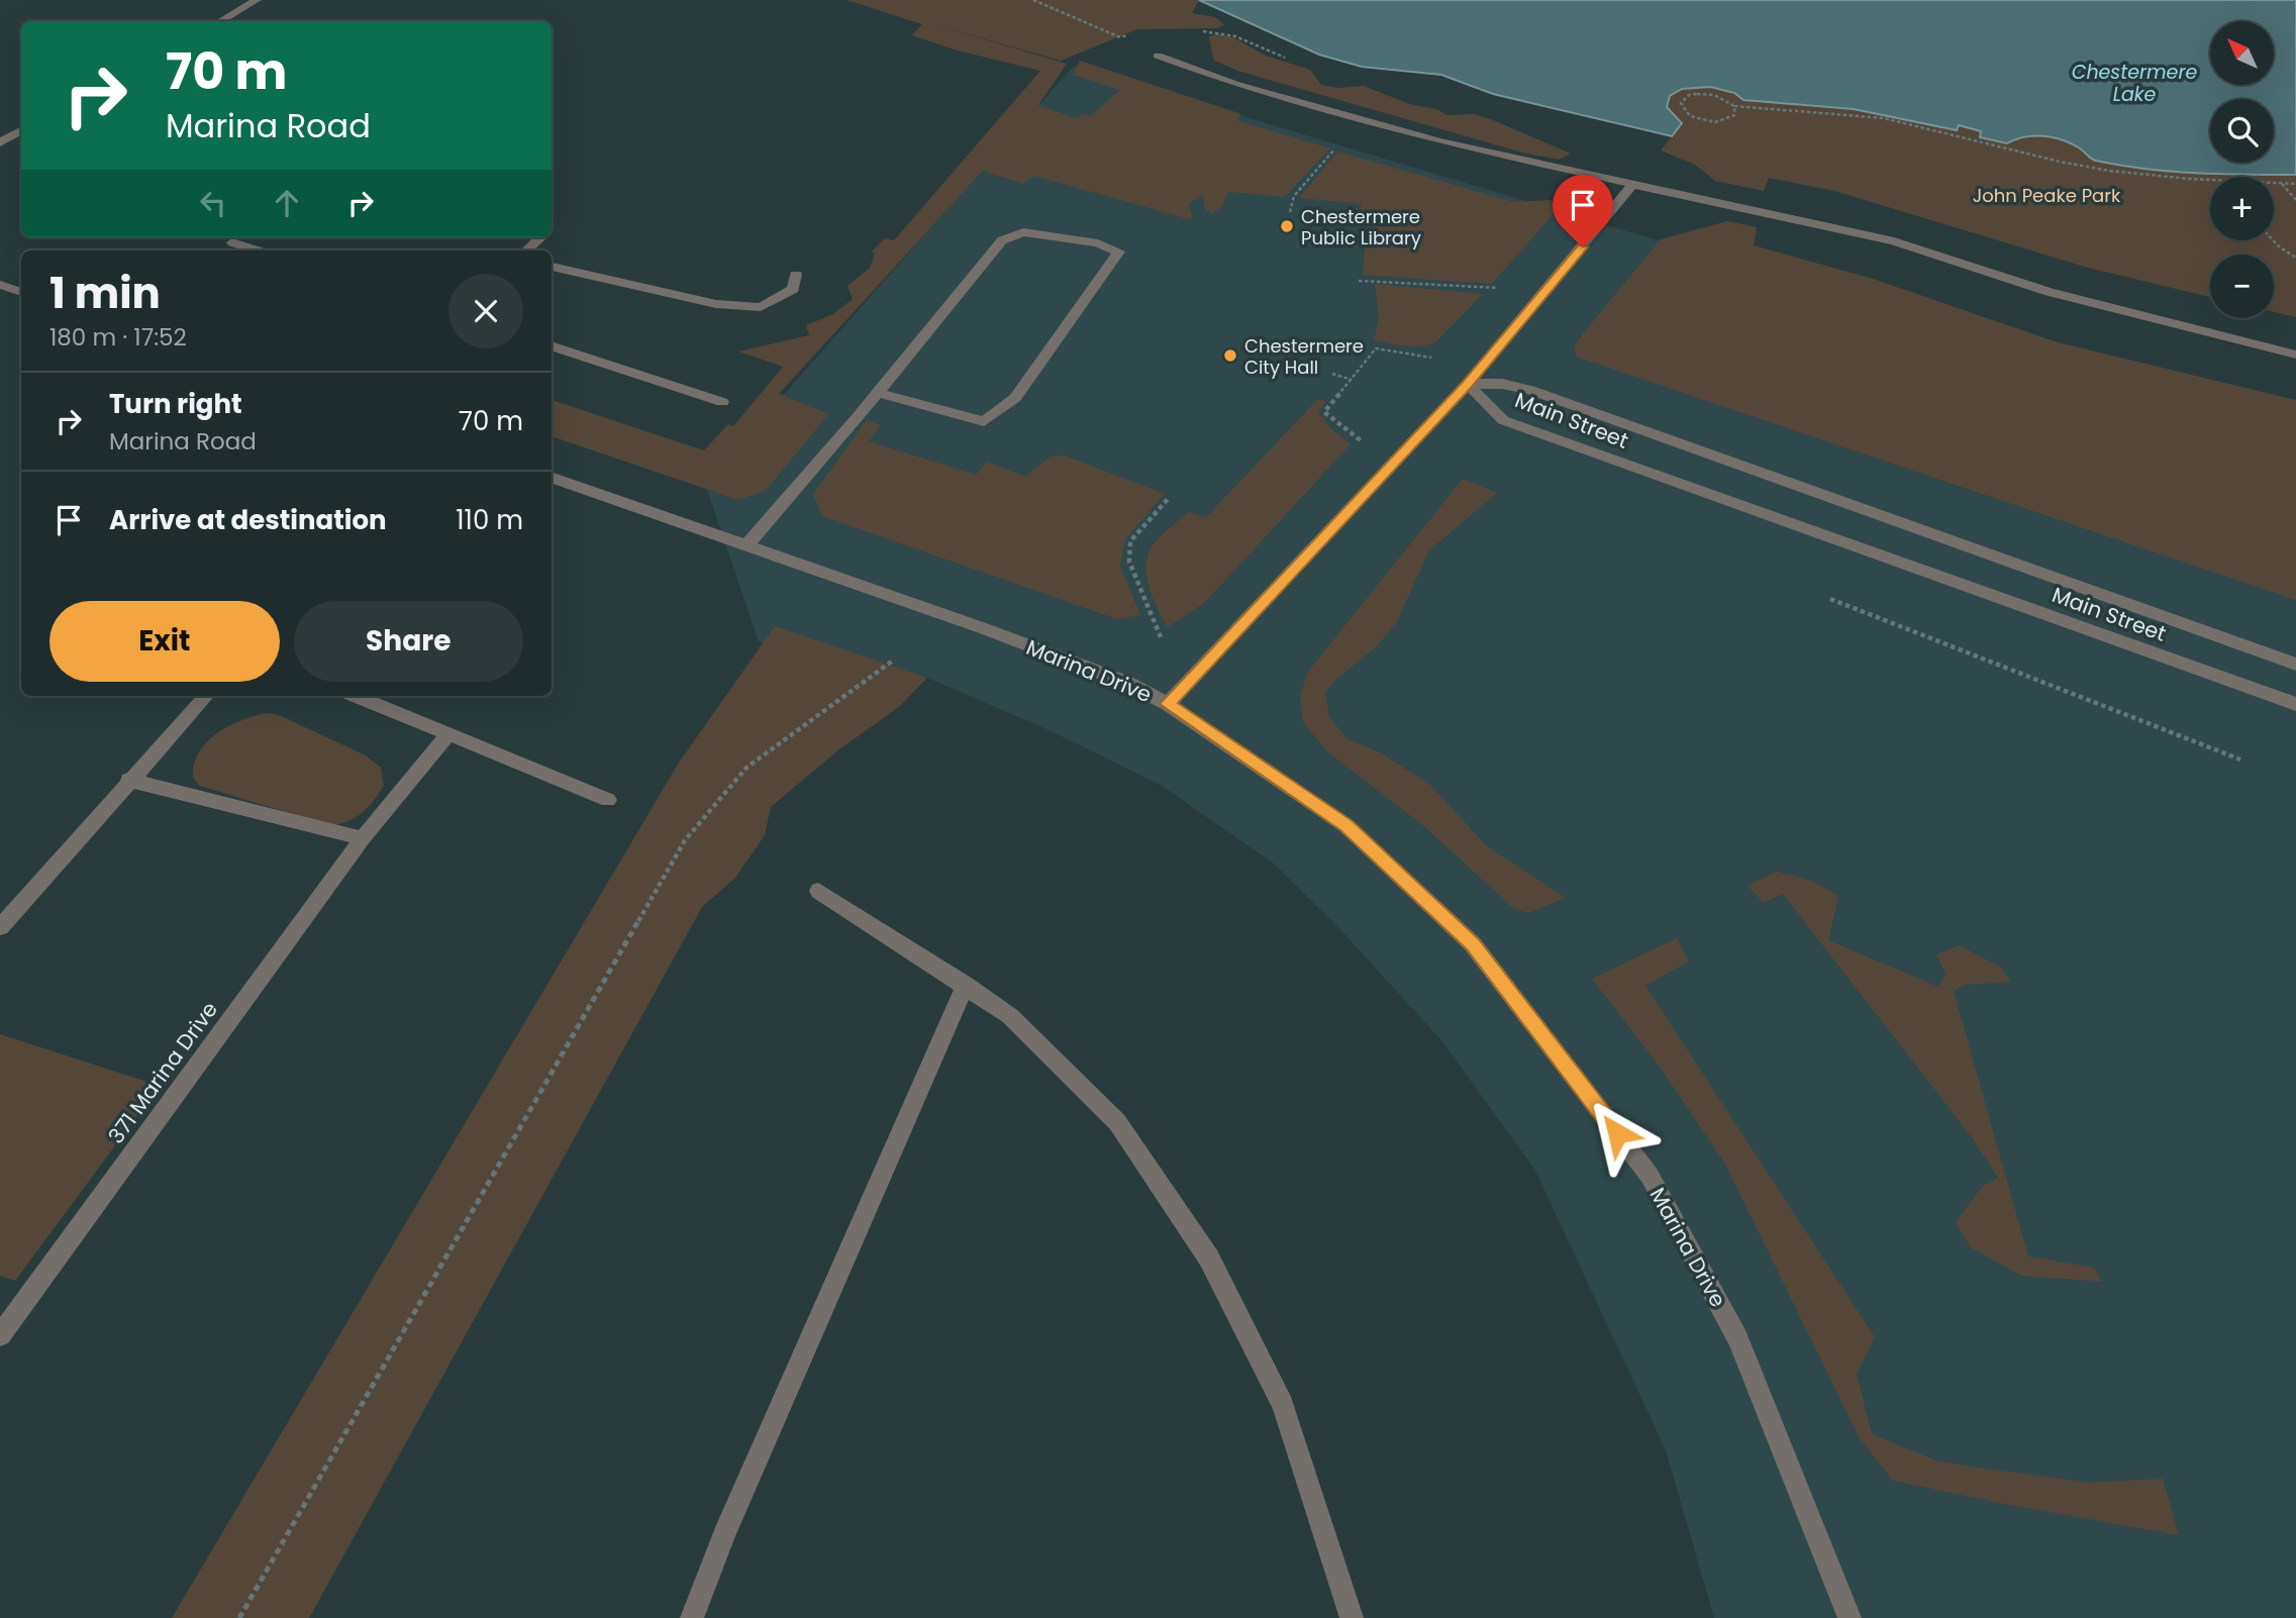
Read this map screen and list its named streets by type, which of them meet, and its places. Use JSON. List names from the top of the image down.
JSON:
{
  "streets": {
    "street": ["Main Street", "Marina Drive", "371 Marina Drive"]
  },
  "water": ["Chestermere Lake"],
  "parks": ["John Peake Park"],
  "places": ["Chestermere Public Library", "Chestermere City Hall"],
  "north": "top left",
  "page": {
    "map_buttons": ["+", "−"],
    "turn": ["70 m", "Marina Road"],
    "heading": ["1 min", "180 m · 17:52"],
    "list": [
      {
        "name": "Turn right",
        "note": "Marina Road",
        "value": "70 m"
      },
      {
        "name": "Arrive at destination",
        "value": "110 m"
      }
    ],
    "buttons": ["Exit", "Share"]
  }
}
